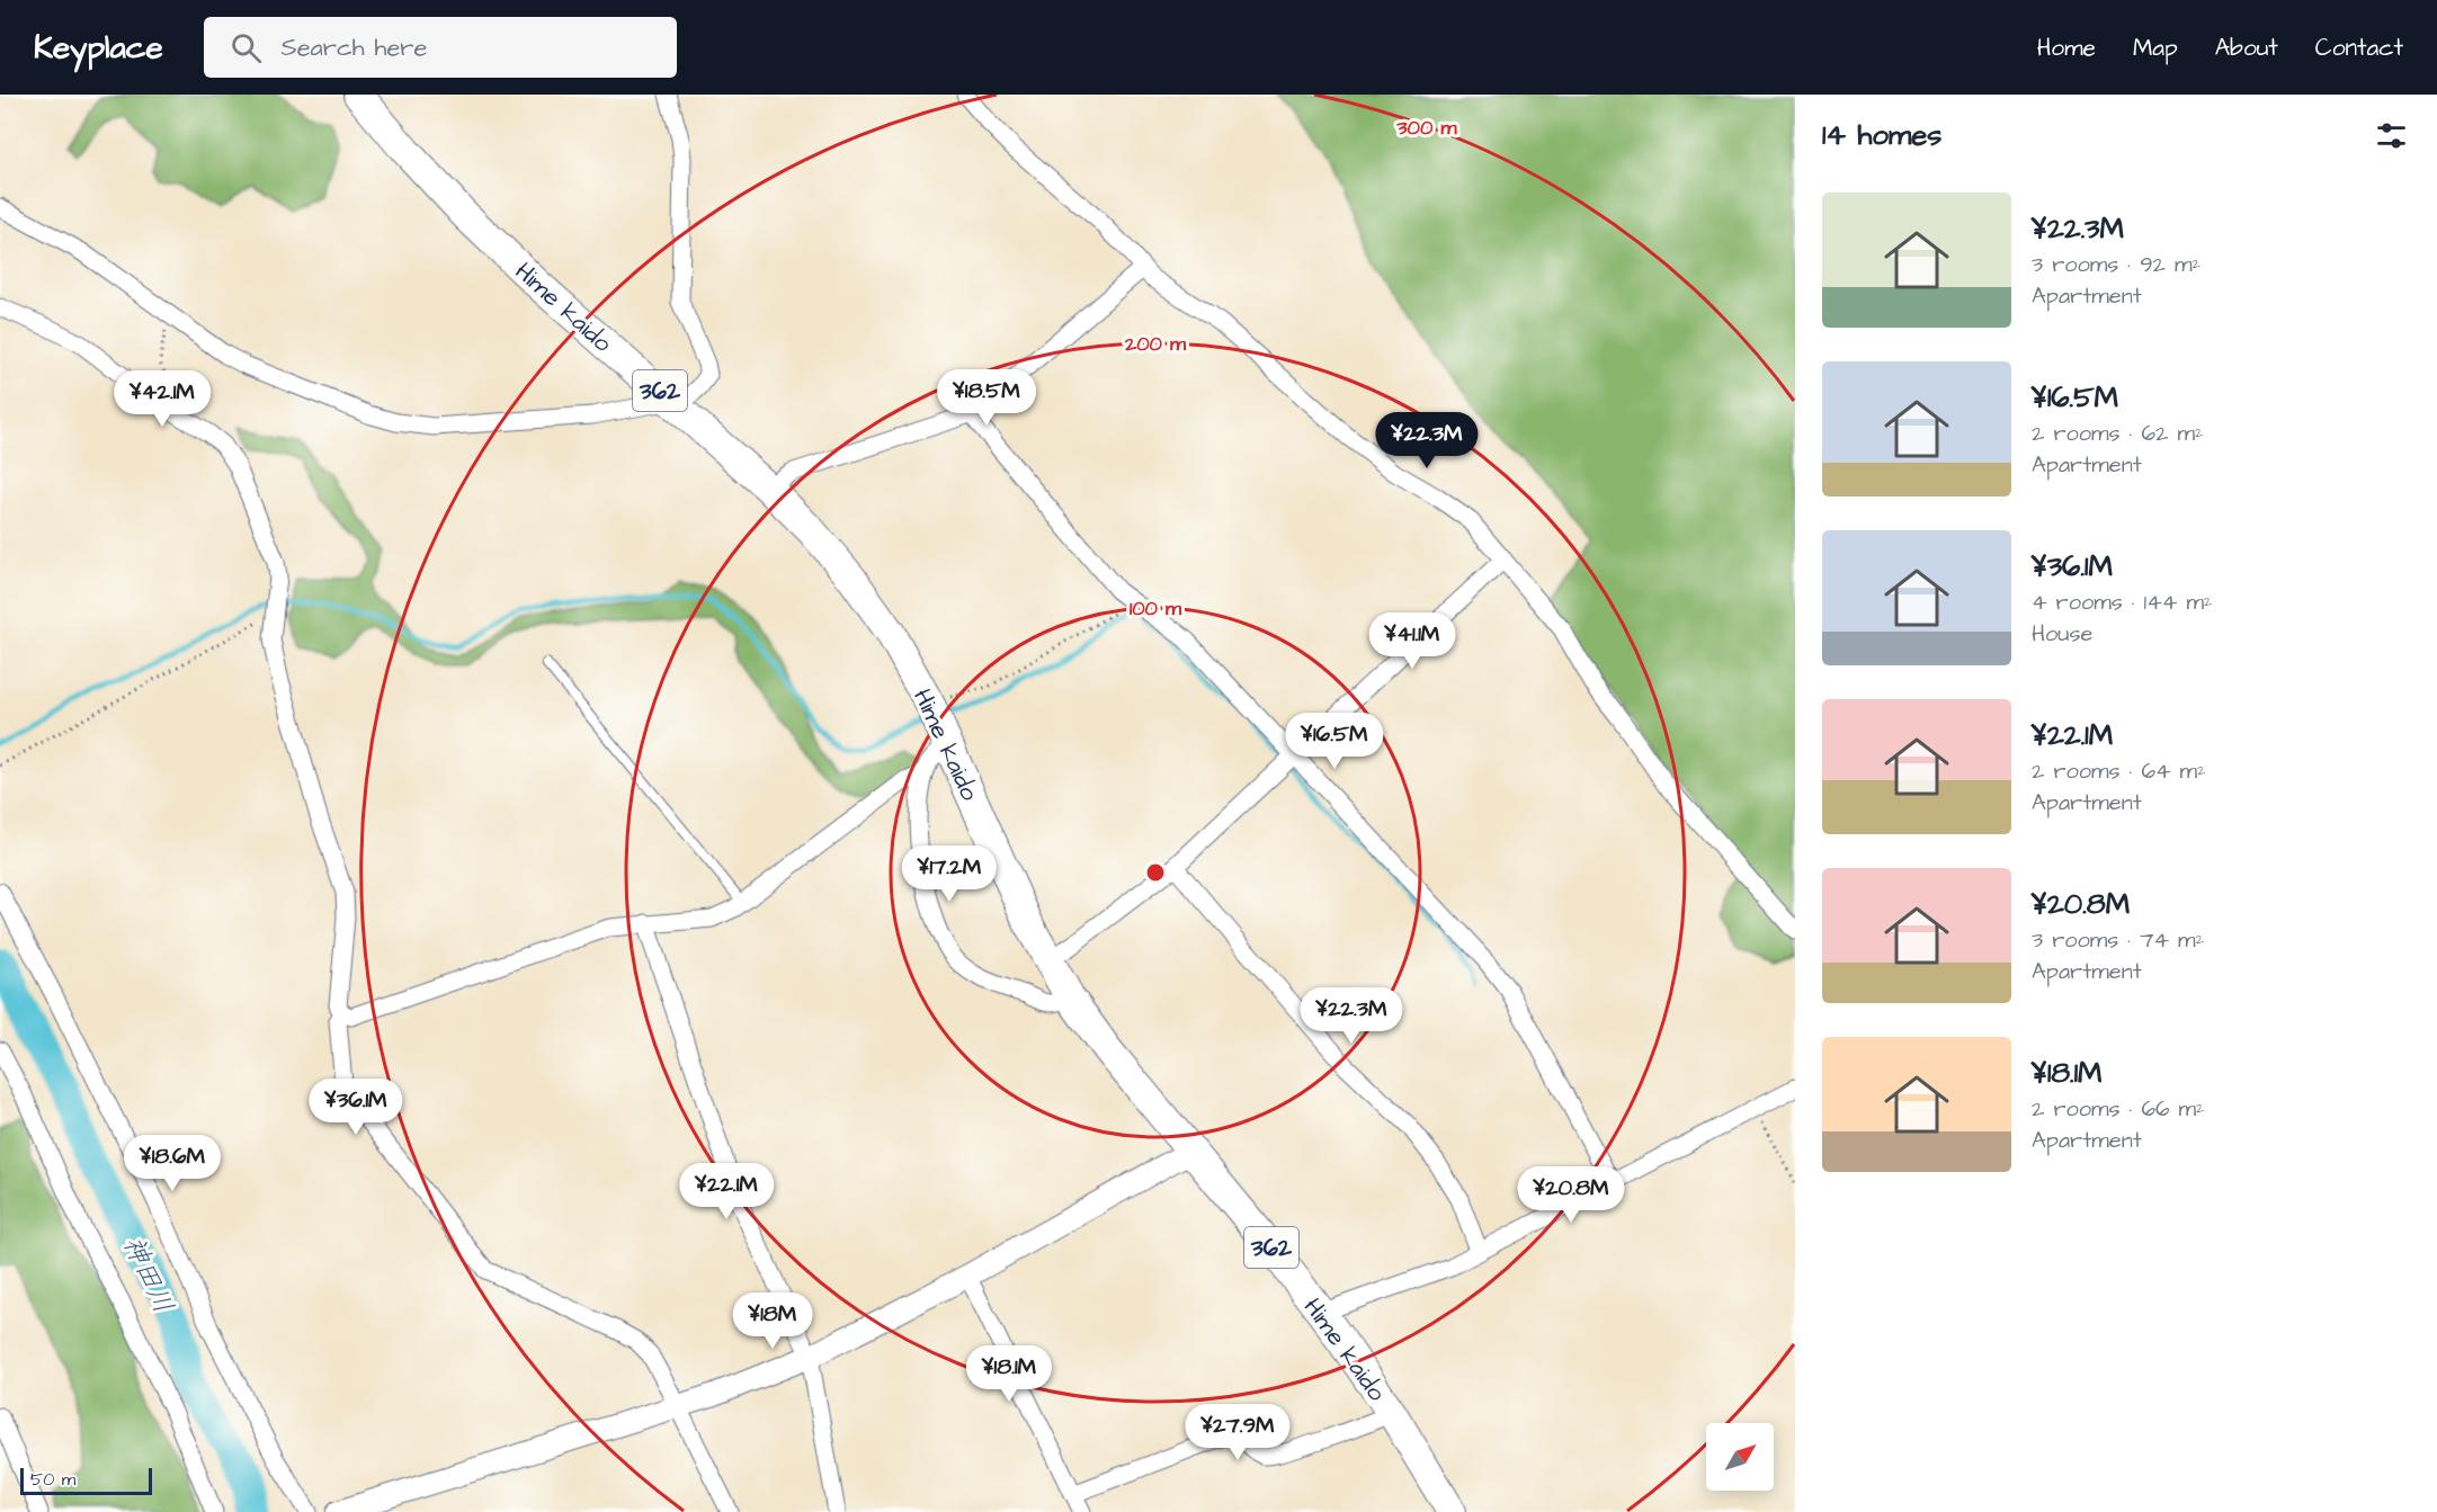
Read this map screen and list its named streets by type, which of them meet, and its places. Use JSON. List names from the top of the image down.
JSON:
{
  "streets": {
    "highway": ["Hime kaido", "362"]
  },
  "water": ["神田川"],
  "scale_bar": "50 m",
  "north": "top right",
  "page": {
    "header": "Keyplace",
    "search": "Search here",
    "nav": [
      "Home",
      "Map",
      "About",
      "Contact"
    ],
    "heading": "14 homes",
    "list": [
      {
        "name": "¥22.3M",
        "note": "3 rooms · 92 m² · Apartment"
      },
      {
        "name": "¥16.5M",
        "note": "2 rooms · 62 m² · Apartment"
      },
      {
        "name": "¥36.1M",
        "note": "4 rooms · 144 m² · House"
      },
      {
        "name": "¥22.1M",
        "note": "2 rooms · 64 m² · Apartment"
      },
      {
        "name": "¥20.8M",
        "note": "3 rooms · 74 m² · Apartment"
      },
      {
        "name": "¥18.1M",
        "note": "2 rooms · 66 m² · Apartment"
      }
    ],
    "price": [
      "¥18.5M",
      "¥42.1M",
      "¥22.3M",
      "¥41.1M",
      "¥16.5M",
      "¥17.2M",
      "¥22.3M",
      "¥36.1M",
      "¥18.6M",
      "¥22.1M",
      "¥20.8M",
      "¥18M",
      "¥18.1M",
      "¥27.9M"
    ],
    "scale": "50 m"
  },
  "rings": ["300 m", "200 m", "100 m"]
}
